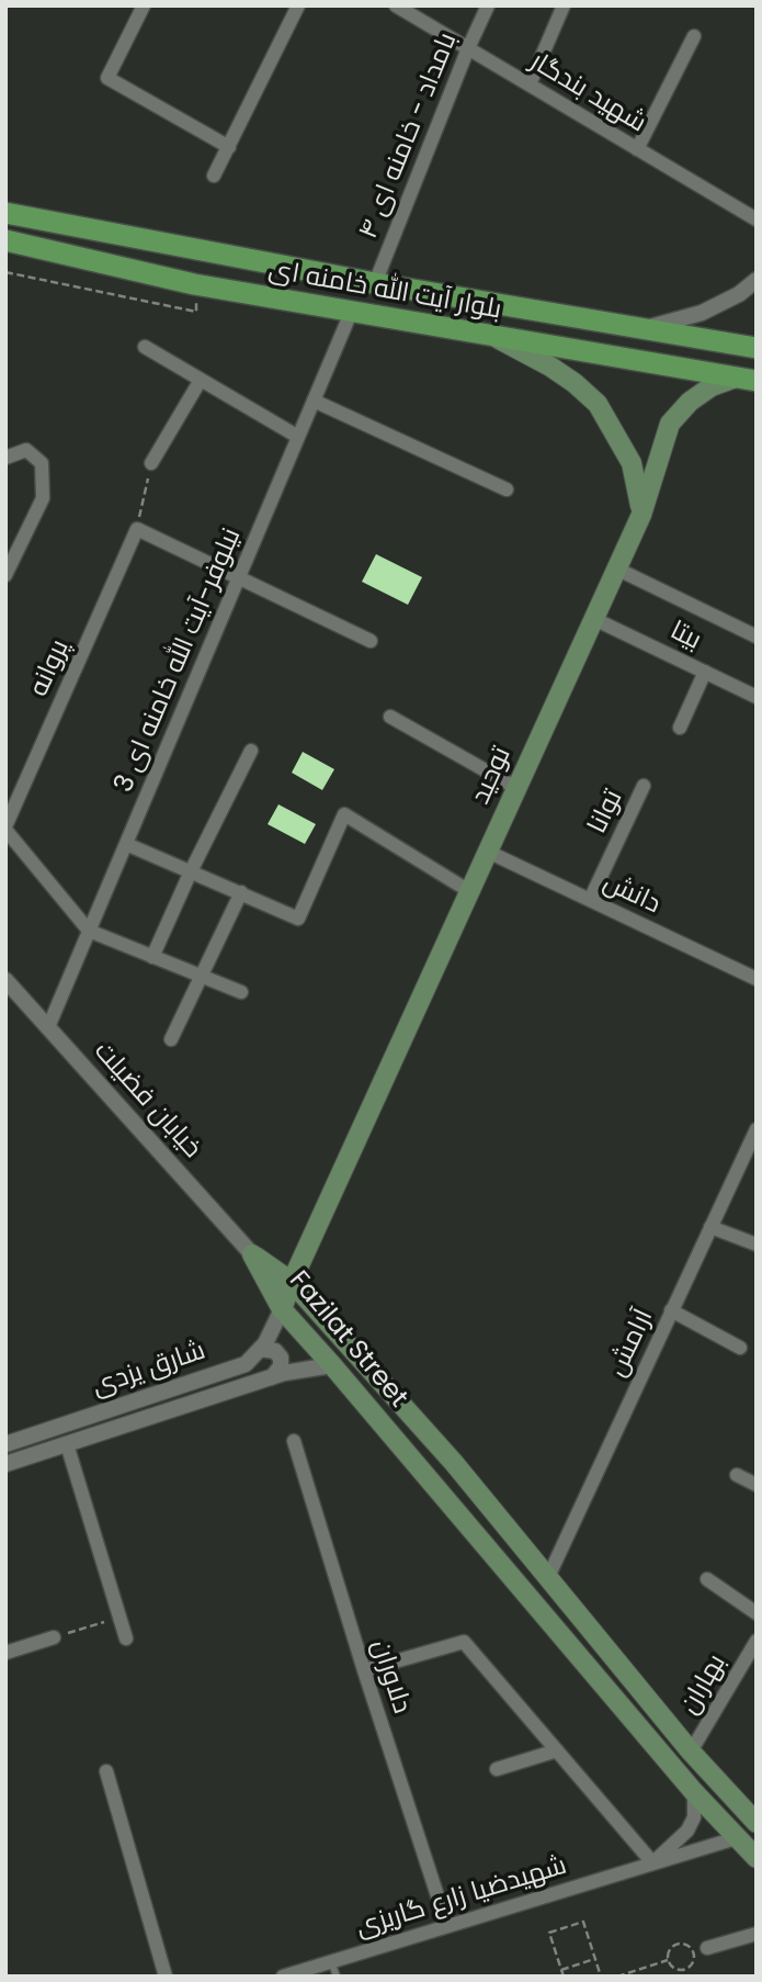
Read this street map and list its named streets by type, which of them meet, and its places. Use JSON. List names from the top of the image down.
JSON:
{
  "streets": {
    "main road": ["بلوار آیت الله خامنه ای", "توحید", "Fazilat Street"],
    "street": [
      "شهید بندگار",
      "بامداد - خامنه ای ۴",
      "بیتا",
      "نیلوفر-آیت الله خامنه ای 3",
      "پروانه",
      "توانا",
      "دانش",
      "خیابان فضیلت",
      "آرامش",
      "شارق یزدی",
      "دلاوران",
      "بهاران",
      "شهیدضیا زارع گاریزی"
    ]
  },
  "crossings": [
    ["شهید بندگار", "بامداد - خامنه ای ۴"],
    ["بامداد - خامنه ای ۴", "بلوار آیت الله خامنه ای"],
    ["بلوار آیت الله خامنه ای", "نیلوفر-آیت الله خامنه ای 3"],
    ["بلوار آیت الله خامنه ای", "توحید"],
    ["بیتا", "توحید"],
    ["نیلوفر-آیت الله خامنه ای 3", "خیابان فضیلت"],
    ["توحید", "دانش"],
    ["توحید", "Fazilat Street"],
    ["توحید", "شارق یزدی"],
    ["توانا", "دانش"],
    ["خیابان فضیلت", "Fazilat Street"],
    ["Fazilat Street", "آرامش"],
    ["Fazilat Street", "شارق یزدی"],
    ["Fazilat Street", "بهاران"],
    ["Fazilat Street", "شهیدضیا زارع گاریزی"],
    ["دلاوران", "شهیدضیا زارع گاریزی"]
  ]
}
